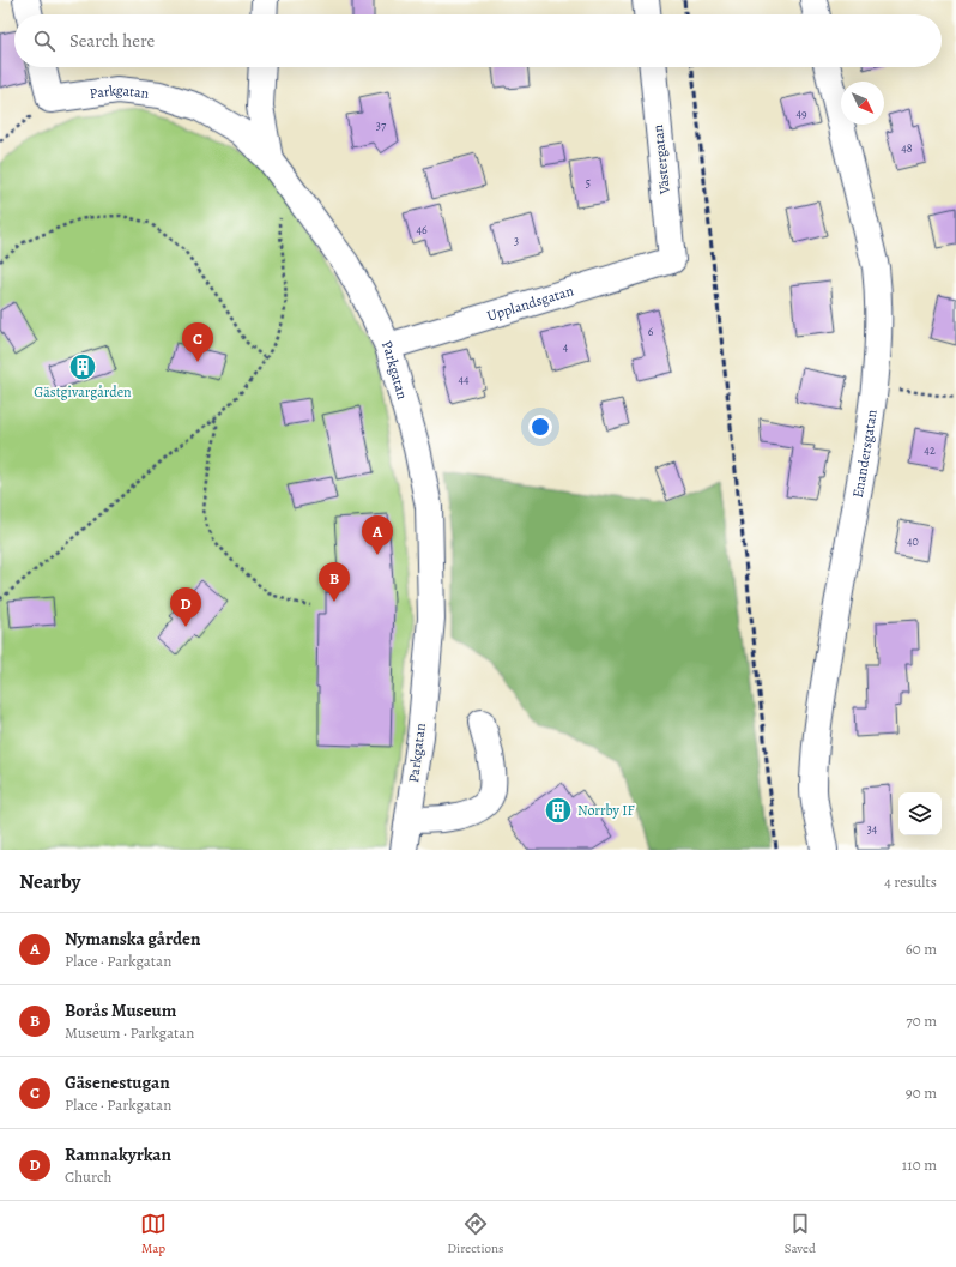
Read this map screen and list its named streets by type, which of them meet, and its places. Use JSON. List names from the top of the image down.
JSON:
{
  "streets": {
    "street": [
      "Parkgatan",
      "Västergatan",
      "Upplandsgatan",
      "Enandersgatan"
    ]
  },
  "crossings": [
    ["Parkgatan", "Upplandsgatan"],
    ["Västergatan", "Upplandsgatan"]
  ],
  "places": {
    "building": ["Gästgivargården", "Norrby IF"]
  },
  "house_numbers": [
    "49",
    "37",
    "48",
    "5",
    "46",
    "3",
    "6",
    "4",
    "44",
    "42",
    "40",
    "34"
  ],
  "north": "bottom right",
  "page": {
    "search": "Search here",
    "pins": [
      "C",
      "A",
      "B",
      "D"
    ],
    "heading": ["Nearby", "4 results"],
    "list": [
      {
        "mark": "A",
        "name": "Nymanska gården",
        "note": "Place · Parkgatan",
        "value": "60 m"
      },
      {
        "mark": "B",
        "name": "Borås Museum",
        "note": "Museum · Parkgatan",
        "value": "70 m"
      },
      {
        "mark": "C",
        "name": "Gäsenestugan",
        "note": "Place · Parkgatan",
        "value": "90 m"
      },
      {
        "mark": "D",
        "name": "Ramnakyrkan",
        "note": "Church",
        "value": "110 m"
      }
    ],
    "nav": ["Map", "Directions", "Saved"]
  }
}
